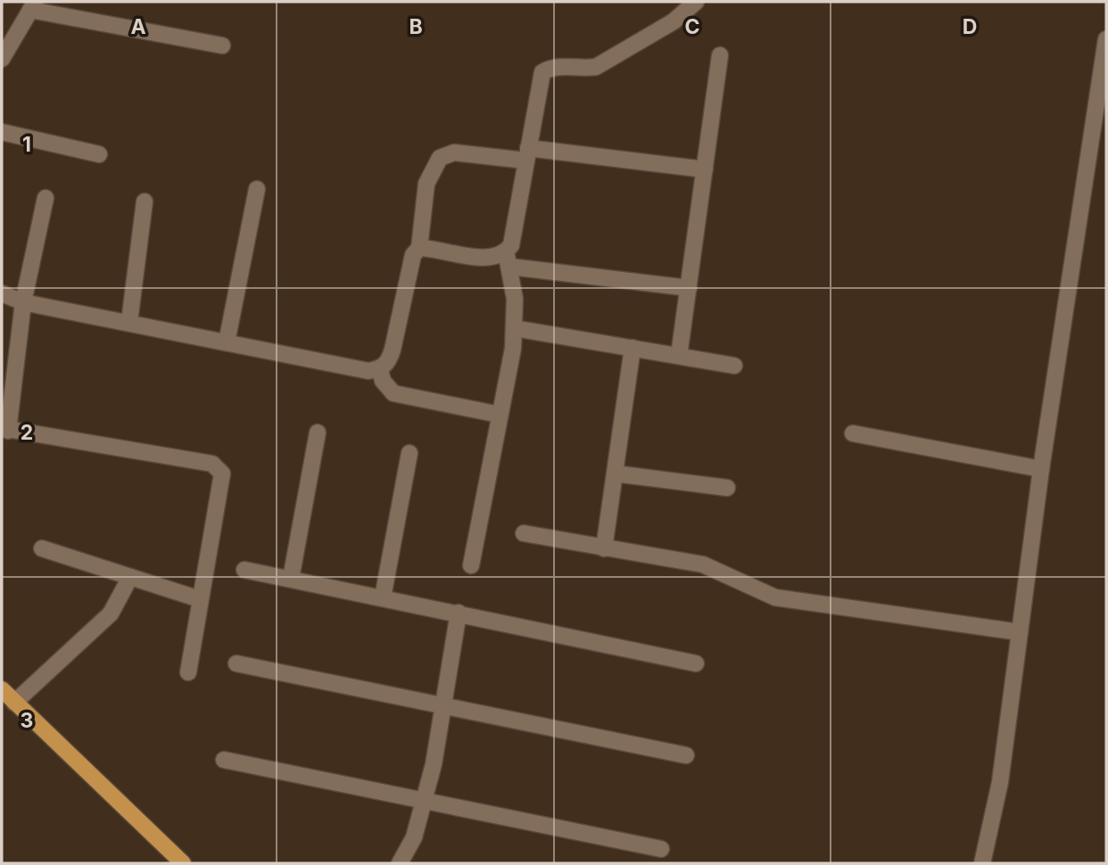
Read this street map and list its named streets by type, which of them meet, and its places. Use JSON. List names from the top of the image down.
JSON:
{
  "grid": {
    "columns": [
      "A",
      "B",
      "C",
      "D"
    ],
    "rows": ["1", "2", "3"]
  }
}
